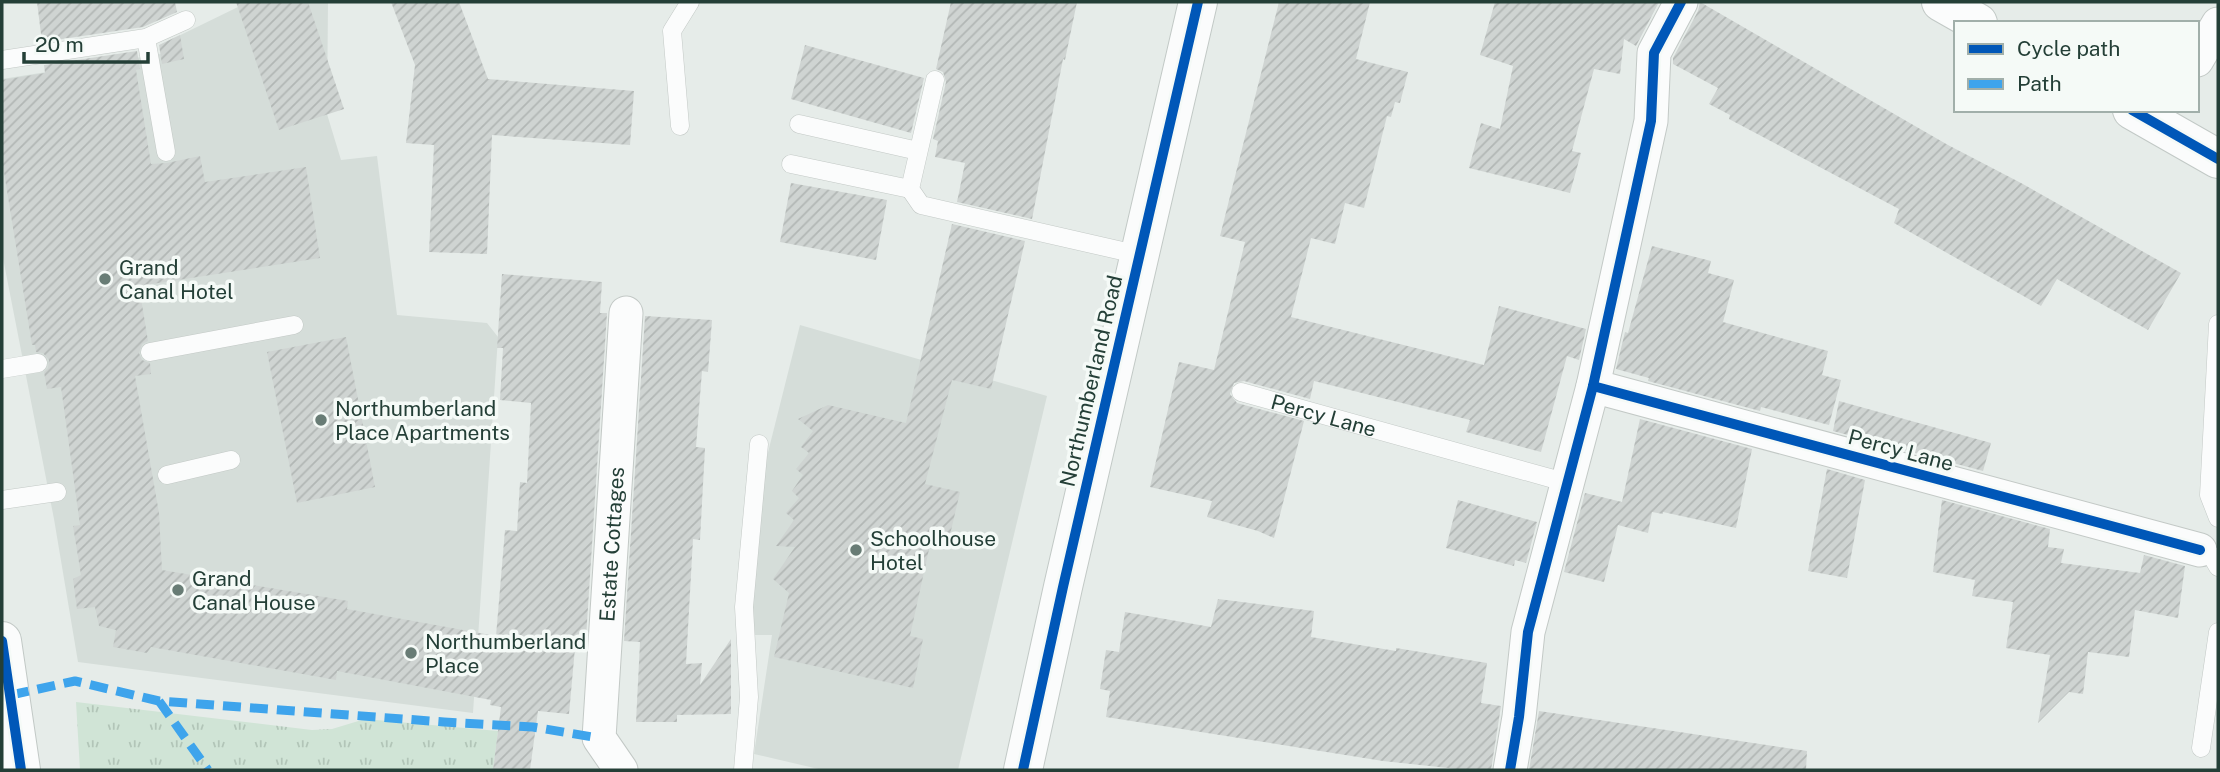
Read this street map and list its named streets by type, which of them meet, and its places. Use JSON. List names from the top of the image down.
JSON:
{
  "streets": {
    "main road": ["Northumberland Road"],
    "street": ["Percy Lane", "Estate Cottages"]
  },
  "places": [
    "Grand Canal Hotel",
    "Northumberland Place Apartments",
    "Schoolhouse Hotel",
    "Grand Canal House",
    "Northumberland Place"
  ],
  "legend": ["Cycle path", "Path"],
  "scale_bar": "20 m"
}
